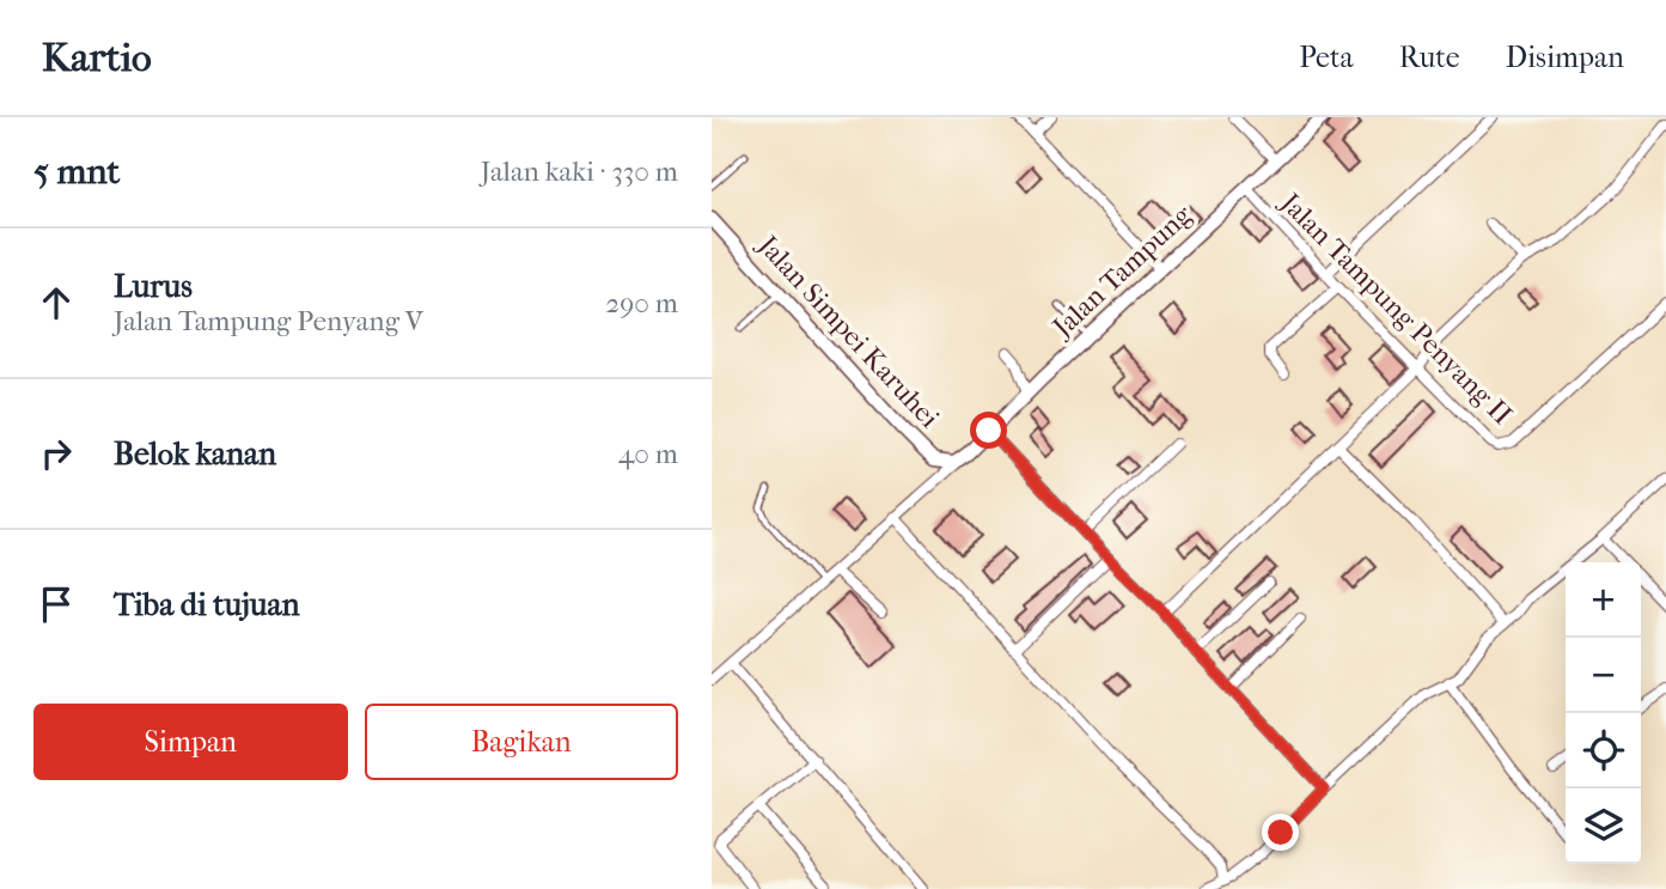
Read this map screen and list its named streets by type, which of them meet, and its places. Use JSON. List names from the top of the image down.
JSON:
{
  "streets": {
    "main road": ["Jalan Tampung", "Jalan Simpei Karuhei"],
    "street": ["Jalan Tampung Penyang II"]
  },
  "crossings": [
    ["Jalan Tampung", "Jalan Tampung Penyang II"],
    ["Jalan Tampung", "Jalan Simpei Karuhei"]
  ],
  "page": {
    "header": "Kartio",
    "nav": ["Peta", "Rute", "Disimpan"],
    "heading": ["5 mnt", "Jalan kaki · 330 m"],
    "list": [
      ["Lurus", "Jalan Tampung Penyang V", "290 m"],
      ["Belok kanan", "40 m"],
      "Tiba di tujuan"
    ],
    "map_buttons": ["+", "−"],
    "buttons": ["Simpan", "Bagikan"]
  }
}
